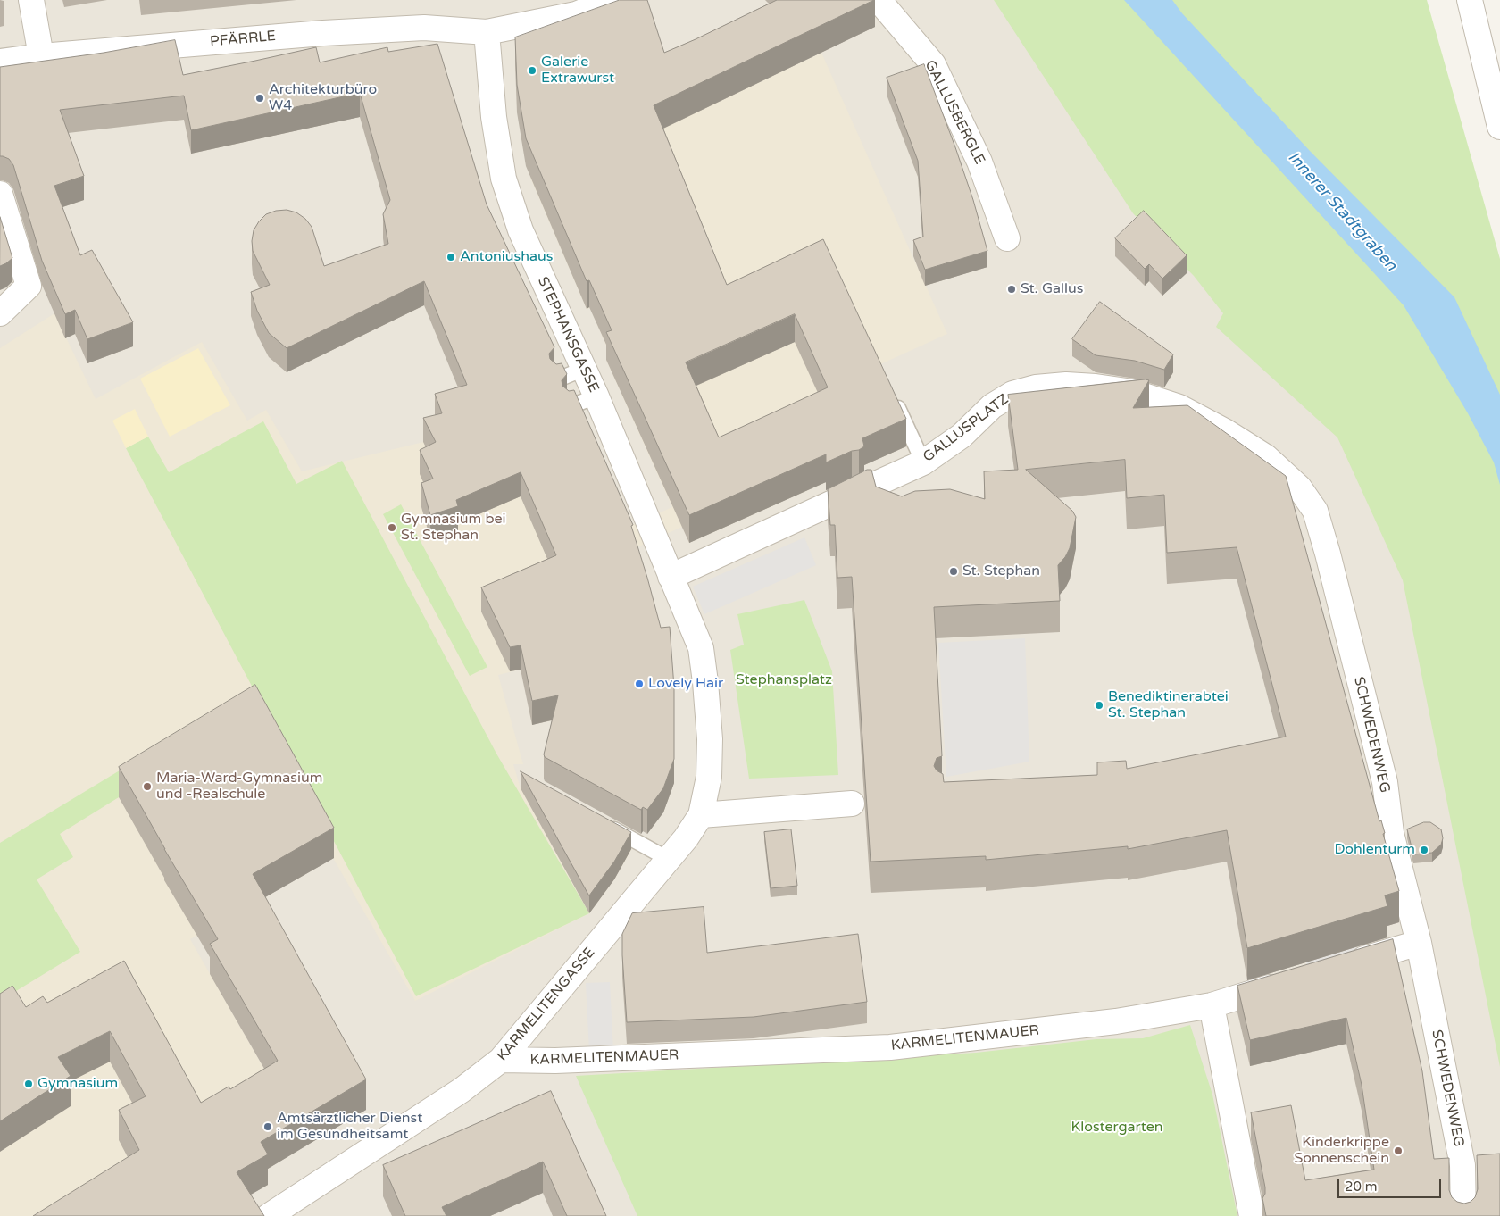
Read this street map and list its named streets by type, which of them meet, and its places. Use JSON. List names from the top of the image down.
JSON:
{
  "streets": {
    "street": [
      "PFÄRRLE",
      "GALLUSBERGLE",
      "STEPHANSGASSE",
      "GALLUSPLATZ",
      "SCHWEDENWEG",
      "KARMELITENGASSE",
      "KARMELITENMAUER"
    ]
  },
  "crossings": [
    ["PFÄRRLE", "STEPHANSGASSE"],
    ["STEPHANSGASSE", "GALLUSPLATZ"],
    ["GALLUSPLATZ", "SCHWEDENWEG"],
    ["KARMELITENGASSE", "KARMELITENMAUER"]
  ],
  "water": ["Innerer Stadtgraben"],
  "parks": ["Stephansplatz", "Klostergarten"],
  "places": [
    "Galerie Extrawurst",
    "Architekturbüro W4",
    "Antoniushaus",
    "St. Gallus",
    "Gymnasium bei St. Stephan",
    "St. Stephan",
    "Lovely Hair",
    "Benediktinerabtei St. Stephan",
    "Maria-Ward-Gymnasium und -Realschule",
    "Dohlenturm",
    "Gymnasium",
    "Amtsärztlicher Dienst im Gesundheitsamt",
    "Kinderkrippe Sonnenschein"
  ],
  "scale_bar": "20 m"
}
